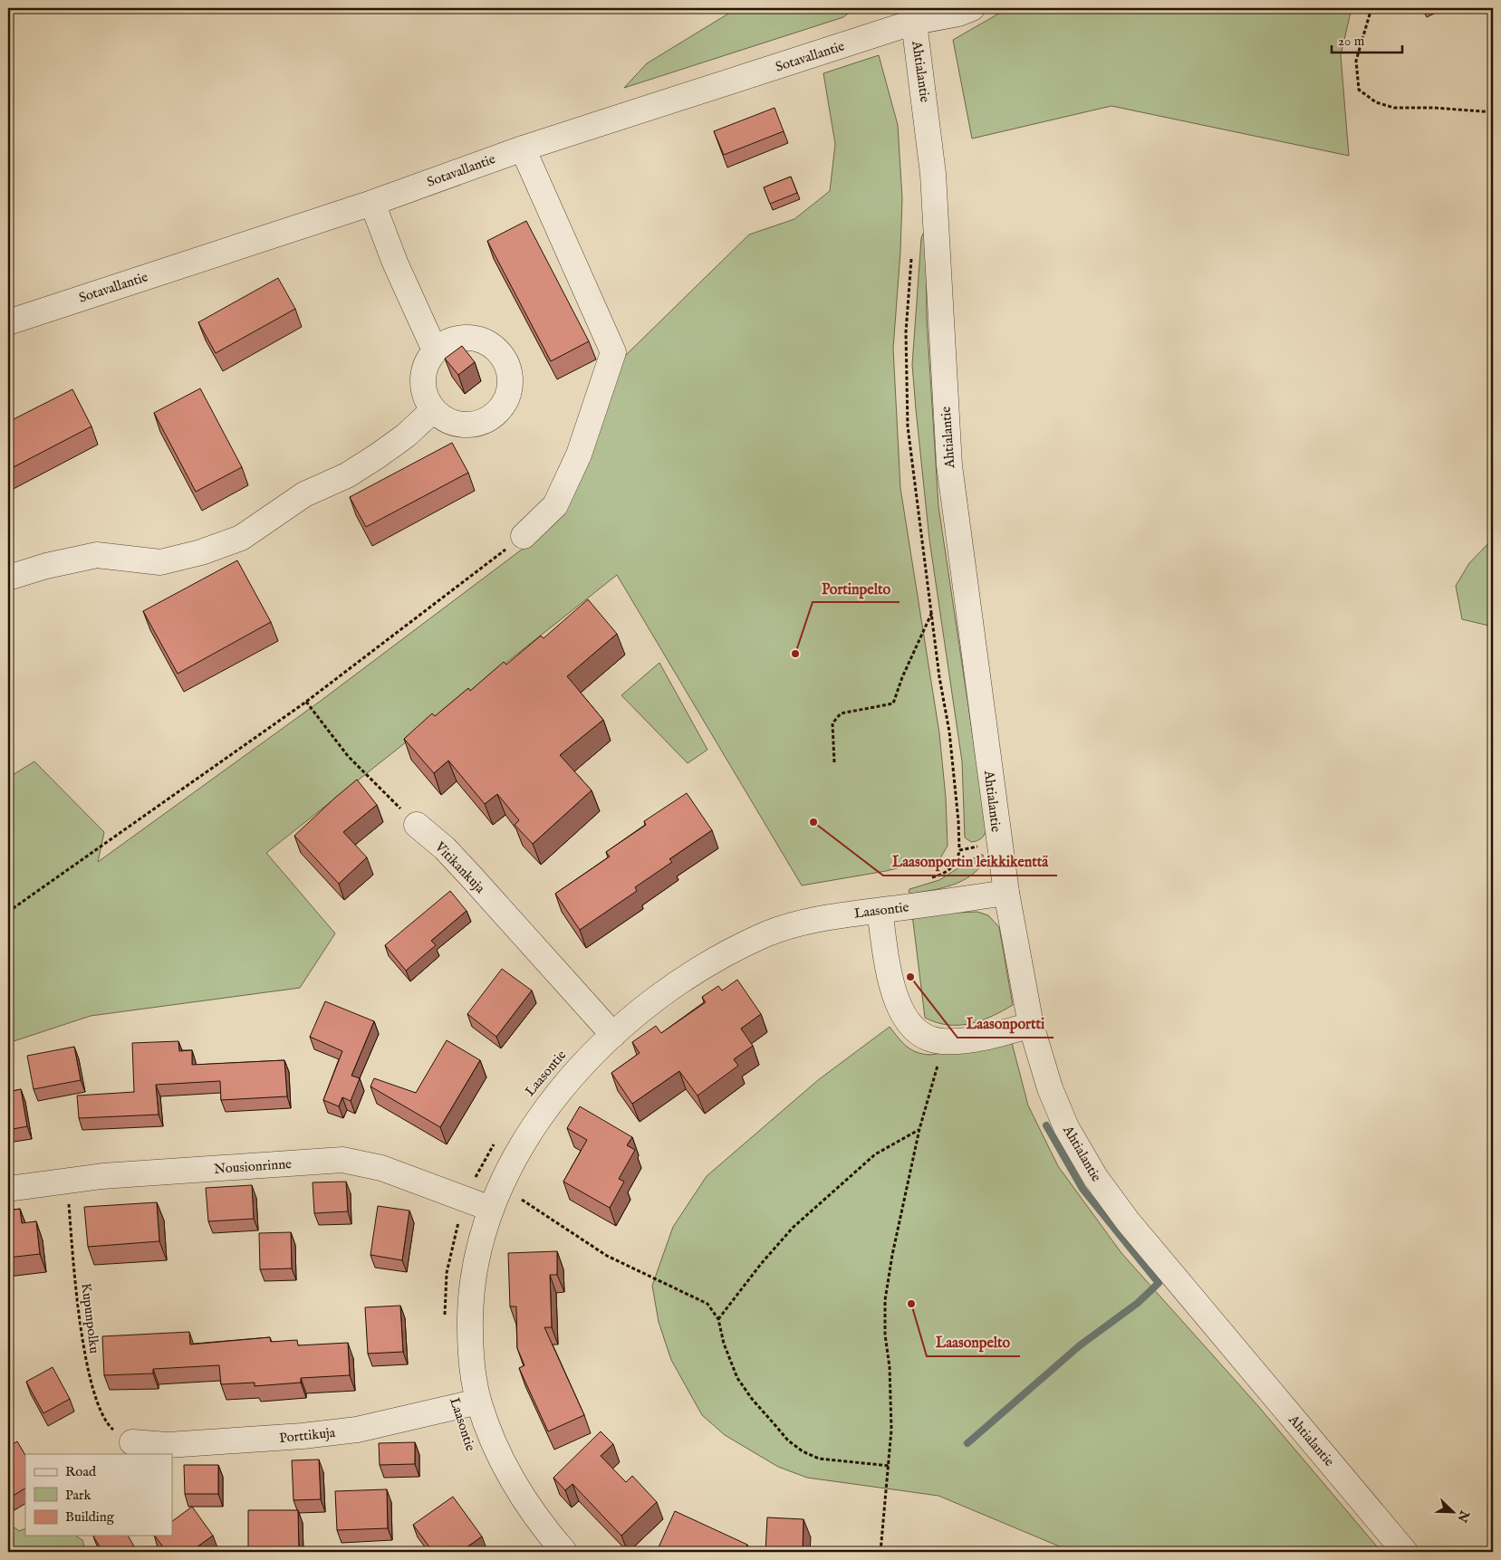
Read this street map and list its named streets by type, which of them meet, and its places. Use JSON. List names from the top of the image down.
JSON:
{
  "streets": {
    "street": [
      "Sotavallantie",
      "Ahtialantie",
      "Vitikankuja",
      "Laasontie",
      "Nousionrinne",
      "Porttikuja"
    ],
    "path": ["Kupunpolku"]
  },
  "crossings": [
    ["Sotavallantie", "Ahtialantie"],
    ["Ahtialantie", "Laasontie"],
    ["Vitikankuja", "Laasontie"],
    ["Laasontie", "Nousionrinne"],
    ["Laasontie", "Porttikuja"],
    ["Nousionrinne", "Kupunpolku"],
    ["Kupunpolku", "Porttikuja"]
  ],
  "places": [
    "Portinpelto",
    "Laasonportin leikkikenttä",
    "Laasonportti",
    "Laasonpelto"
  ],
  "legend": ["Road", "Park", "Building"],
  "scale_bar": "20 m",
  "north": "bottom right"
}
